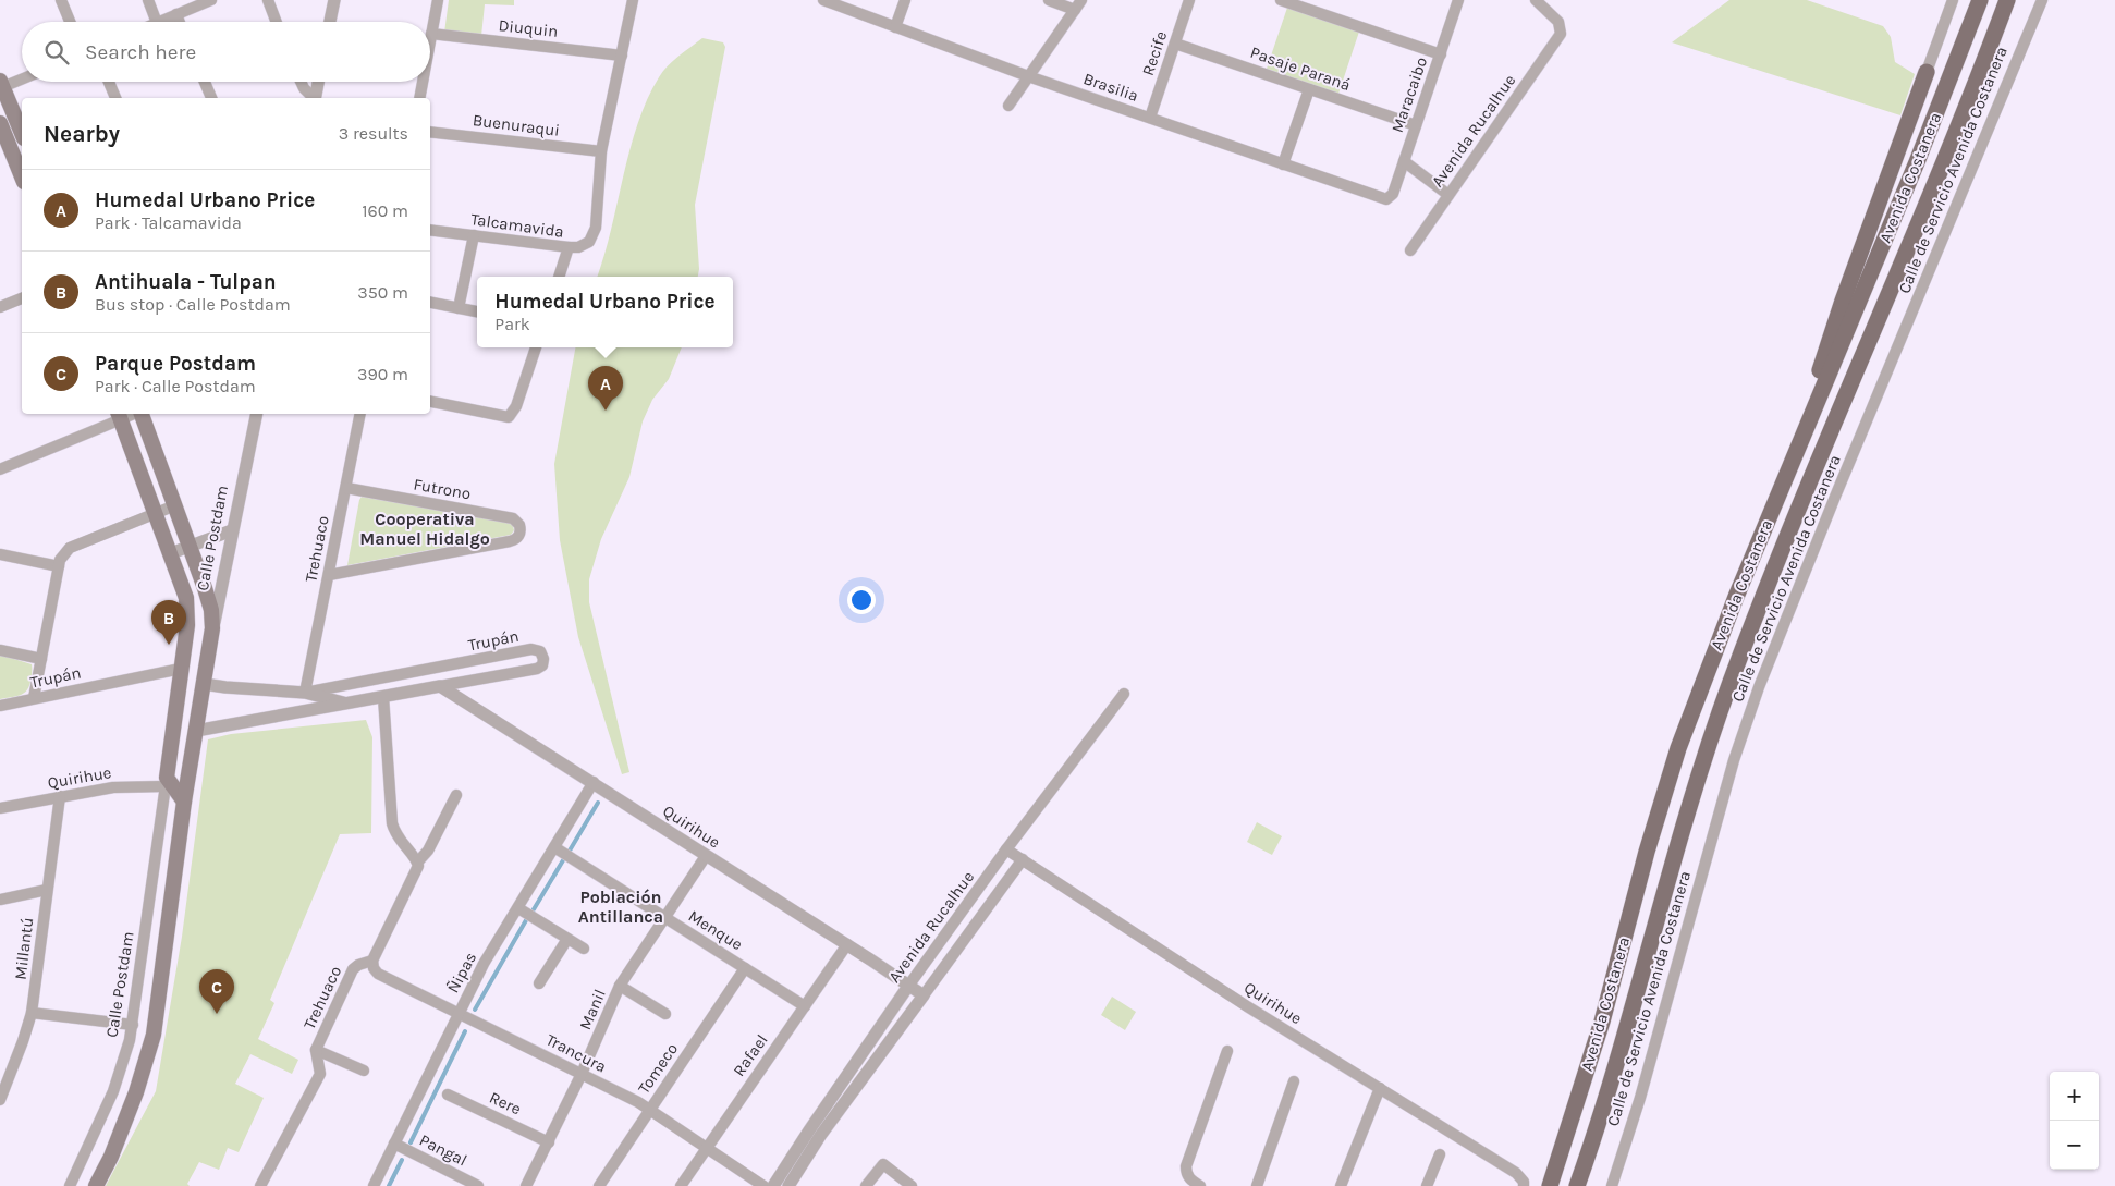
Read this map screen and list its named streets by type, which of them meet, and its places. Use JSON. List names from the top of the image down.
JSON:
{
  "streets": {
    "main road": ["Avenida Costanera", "Calle Postdam"],
    "street": [
      "Diuquin",
      "Recife",
      "Pasaje Paraná",
      "Brasilia",
      "Maracaibo",
      "Buenuraqui",
      "Avenida Rucalhue",
      "Calle de Servicio Avenida Costanera",
      "Talcamavida",
      "Futrono",
      "Trehuaco",
      "Trupán",
      "Quirihue",
      "Menque",
      "Millantú",
      "Ñipas",
      "Manil",
      "Trancura",
      "Rafael",
      "Tomeco",
      "Rere",
      "Pangal"
    ]
  },
  "crossings": [
    ["Recife", "Pasaje Paraná"],
    ["Recife", "Brasilia"],
    ["Pasaje Paraná", "Maracaibo"],
    ["Brasilia", "Maracaibo"],
    ["Avenida Rucalhue", "Quirihue"],
    ["Futrono", "Trehuaco"],
    ["Calle Postdam", "Trupán"],
    ["Calle Postdam", "Quirihue"],
    ["Trehuaco", "Trupán"],
    ["Trehuaco", "Trancura"],
    ["Trupán", "Quirihue"],
    ["Quirihue", "Millantú"],
    ["Quirihue", "Ñipas"],
    ["Quirihue", "Manil"],
    ["Quirihue", "Rafael"],
    ["Menque", "Ñipas"],
    ["Menque", "Manil"],
    ["Menque", "Rafael"],
    ["Menque", "Tomeco"],
    ["Ñipas", "Trancura"],
    ["Ñipas", "Pangal"],
    ["Manil", "Trancura"],
    ["Manil", "Rere"],
    ["Trancura", "Rafael"],
    ["Trancura", "Tomeco"]
  ],
  "districts": ["Cooperativa Manuel Hidalgo", "Población Antillanca"],
  "page": {
    "search": "Search here",
    "heading": ["Nearby", "3 results"],
    "list": [
      {
        "mark": "A",
        "name": "Humedal Urbano Price",
        "note": "Park · Talcamavida",
        "value": "160 m"
      },
      {
        "mark": "B",
        "name": "Antihuala - Tulpan",
        "note": "Bus stop · Calle Postdam",
        "value": "350 m"
      },
      {
        "mark": "C",
        "name": "Parque Postdam",
        "note": "Park · Calle Postdam",
        "value": "390 m"
      }
    ],
    "popup": ["Humedal Urbano Price", "Park"],
    "pins": ["A", "B", "C"],
    "map_buttons": ["+", "−"]
  }
}
